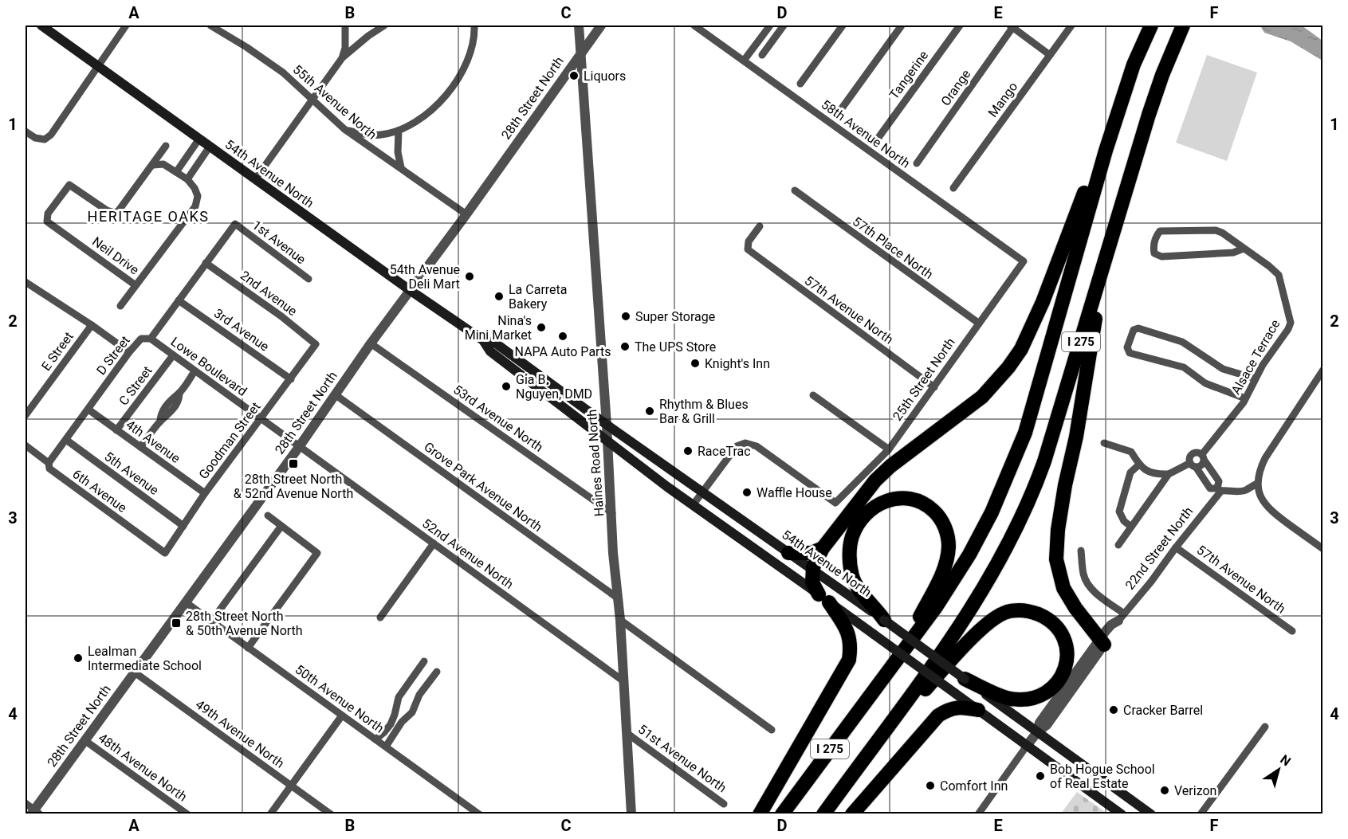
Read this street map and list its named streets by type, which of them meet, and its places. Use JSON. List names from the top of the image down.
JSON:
{
  "streets": {
    "highway": ["I 275"],
    "main road": ["54th Avenue North"],
    "street": [
      "Tangerine",
      "Orange",
      "28th Street North",
      "Mango",
      "55th Avenue North",
      "58th Avenue North",
      "1st Avenue",
      "57th Place North",
      "Neil Drive",
      "2nd Avenue",
      "57th Avenue North",
      "3rd Avenue",
      "E Street",
      "D Street",
      "Alsace Terrace",
      "Lowe Boulevard",
      "25th Street North",
      "C Street",
      "53rd Avenue North",
      "Goodman Street",
      "4th Avenue",
      "Haines Road North",
      "5th Avenue",
      "Grove Park Avenue North",
      "6th Avenue",
      "22nd Street North",
      "52nd Avenue North",
      "50th Avenue North",
      "49th Avenue North",
      "51st Avenue North",
      "48th Avenue North"
    ]
  },
  "crossings": [
    ["28th Street North", "55th Avenue North"],
    ["28th Street North", "54th Avenue North"],
    ["28th Street North", "Lowe Boulevard"],
    ["28th Street North", "53rd Avenue North"],
    ["28th Street North", "Haines Road North"],
    ["28th Street North", "Grove Park Avenue North"],
    ["28th Street North", "52nd Avenue North"],
    ["28th Street North", "50th Avenue North"],
    ["28th Street North", "49th Avenue North"],
    ["28th Street North", "48th Avenue North"],
    ["58th Avenue North", "25th Street North"],
    ["54th Avenue North", "25th Street North"],
    ["54th Avenue North", "Haines Road North"],
    ["54th Avenue North", "22nd Street North"],
    ["1st Avenue", "D Street"],
    ["57th Place North", "25th Street North"],
    ["2nd Avenue", "D Street"],
    ["2nd Avenue", "Goodman Street"],
    ["57th Avenue North", "25th Street North"],
    ["57th Avenue North", "22nd Street North"],
    ["3rd Avenue", "D Street"],
    ["3rd Avenue", "Goodman Street"],
    ["D Street", "Lowe Boulevard"],
    ["D Street", "4th Avenue"],
    ["D Street", "5th Avenue"],
    ["D Street", "6th Avenue"],
    ["Lowe Boulevard", "C Street"],
    ["Lowe Boulevard", "Goodman Street"],
    ["Lowe Boulevard", "52nd Avenue North"],
    ["C Street", "4th Avenue"],
    ["53rd Avenue North", "Haines Road North"],
    ["Goodman Street", "4th Avenue"],
    ["Goodman Street", "5th Avenue"],
    ["Goodman Street", "6th Avenue"],
    ["Haines Road North", "Grove Park Avenue North"],
    ["Haines Road North", "52nd Avenue North"],
    ["Haines Road North", "51st Avenue North"]
  ],
  "districts": ["HERITAGE OAKS"],
  "places": {
    "other": [
      "Liquors",
      "54th Avenue Deli Mart",
      "La Carreta Bakery",
      "Super Storage",
      "Nina's Mini Market",
      "NAPA Auto Parts",
      "The UPS Store",
      "Knight's Inn",
      "Gia B. Nguyen, DMD",
      "Rhythm & Blues Bar & Grill",
      "RaceTrac",
      "Waffle House",
      "Lealman Intermediate School",
      "Cracker Barrel",
      "Bob Hogue School of Real Estate",
      "Comfort Inn",
      "Verizon"
    ],
    "transit": ["28th Street North & 52nd Avenue North", "28th Street North & 50th Avenue North"]
  },
  "north": "top right",
  "grid": {
    "columns": [
      "A",
      "B",
      "C",
      "D",
      "E",
      "F"
    ],
    "rows": [
      "1",
      "2",
      "3",
      "4"
    ]
  }
}
